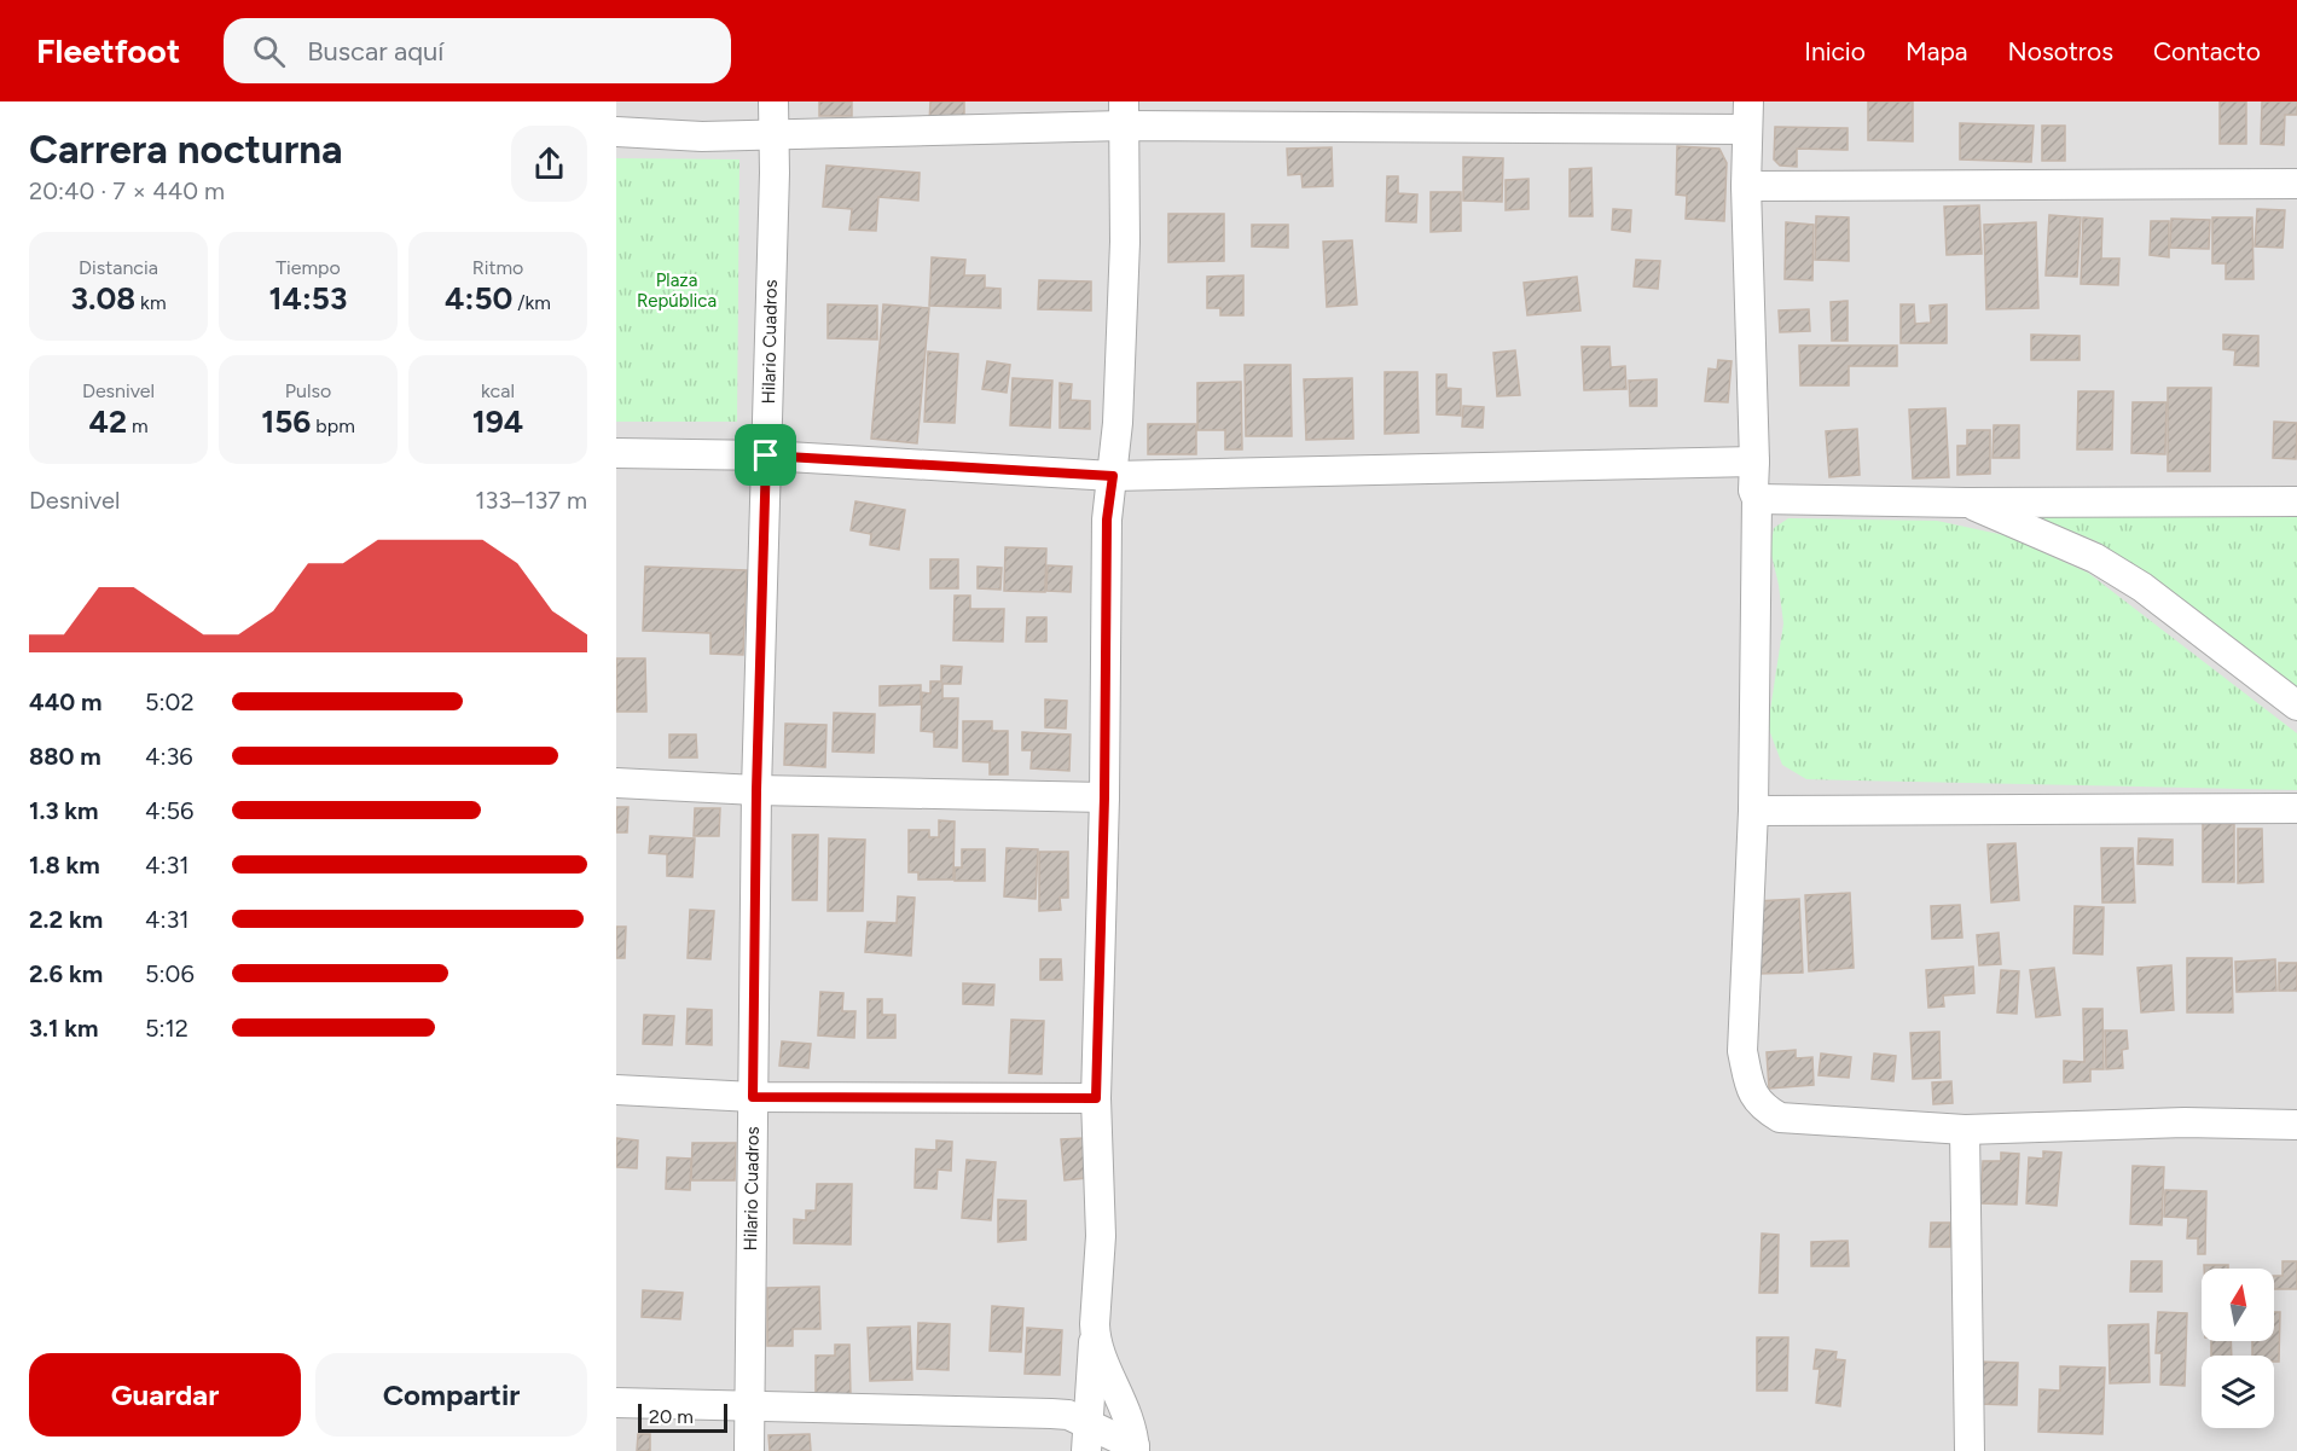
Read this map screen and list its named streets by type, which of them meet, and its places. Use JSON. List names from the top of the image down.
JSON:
{
  "streets": {
    "street": ["Hilario Cuadros"]
  },
  "parks": ["Plaza República"],
  "scale_bar": "20 m",
  "north": "top",
  "page": {
    "header": "Fleetfoot",
    "search": "Buscar aquí",
    "nav": [
      "Inicio",
      "Mapa",
      "Nosotros",
      "Contacto"
    ],
    "heading": ["Carrera nocturna", "20:40 · 7 × 440 m"],
    "stats": [
      ["Distancia", "3.08 km"],
      ["Tiempo", "14:53"],
      ["Ritmo", "4:50 /km"],
      ["Desnivel", "42 m"],
      ["Pulso", "156 bpm"],
      ["kcal", "194"]
    ],
    "chart": ["Desnivel", "133–137 m"],
    "list": [
      {
        "name": "440 m",
        "note": "5:02"
      },
      {
        "name": "880 m",
        "note": "4:36"
      },
      {
        "name": "1.3 km",
        "note": "4:56"
      },
      {
        "name": "1.8 km",
        "note": "4:31"
      },
      {
        "name": "2.2 km",
        "note": "4:31"
      },
      {
        "name": "2.6 km",
        "note": "5:06"
      },
      {
        "name": "3.1 km",
        "note": "5:12"
      }
    ],
    "buttons": ["Guardar", "Compartir"],
    "scale": "20 m"
  }
}
